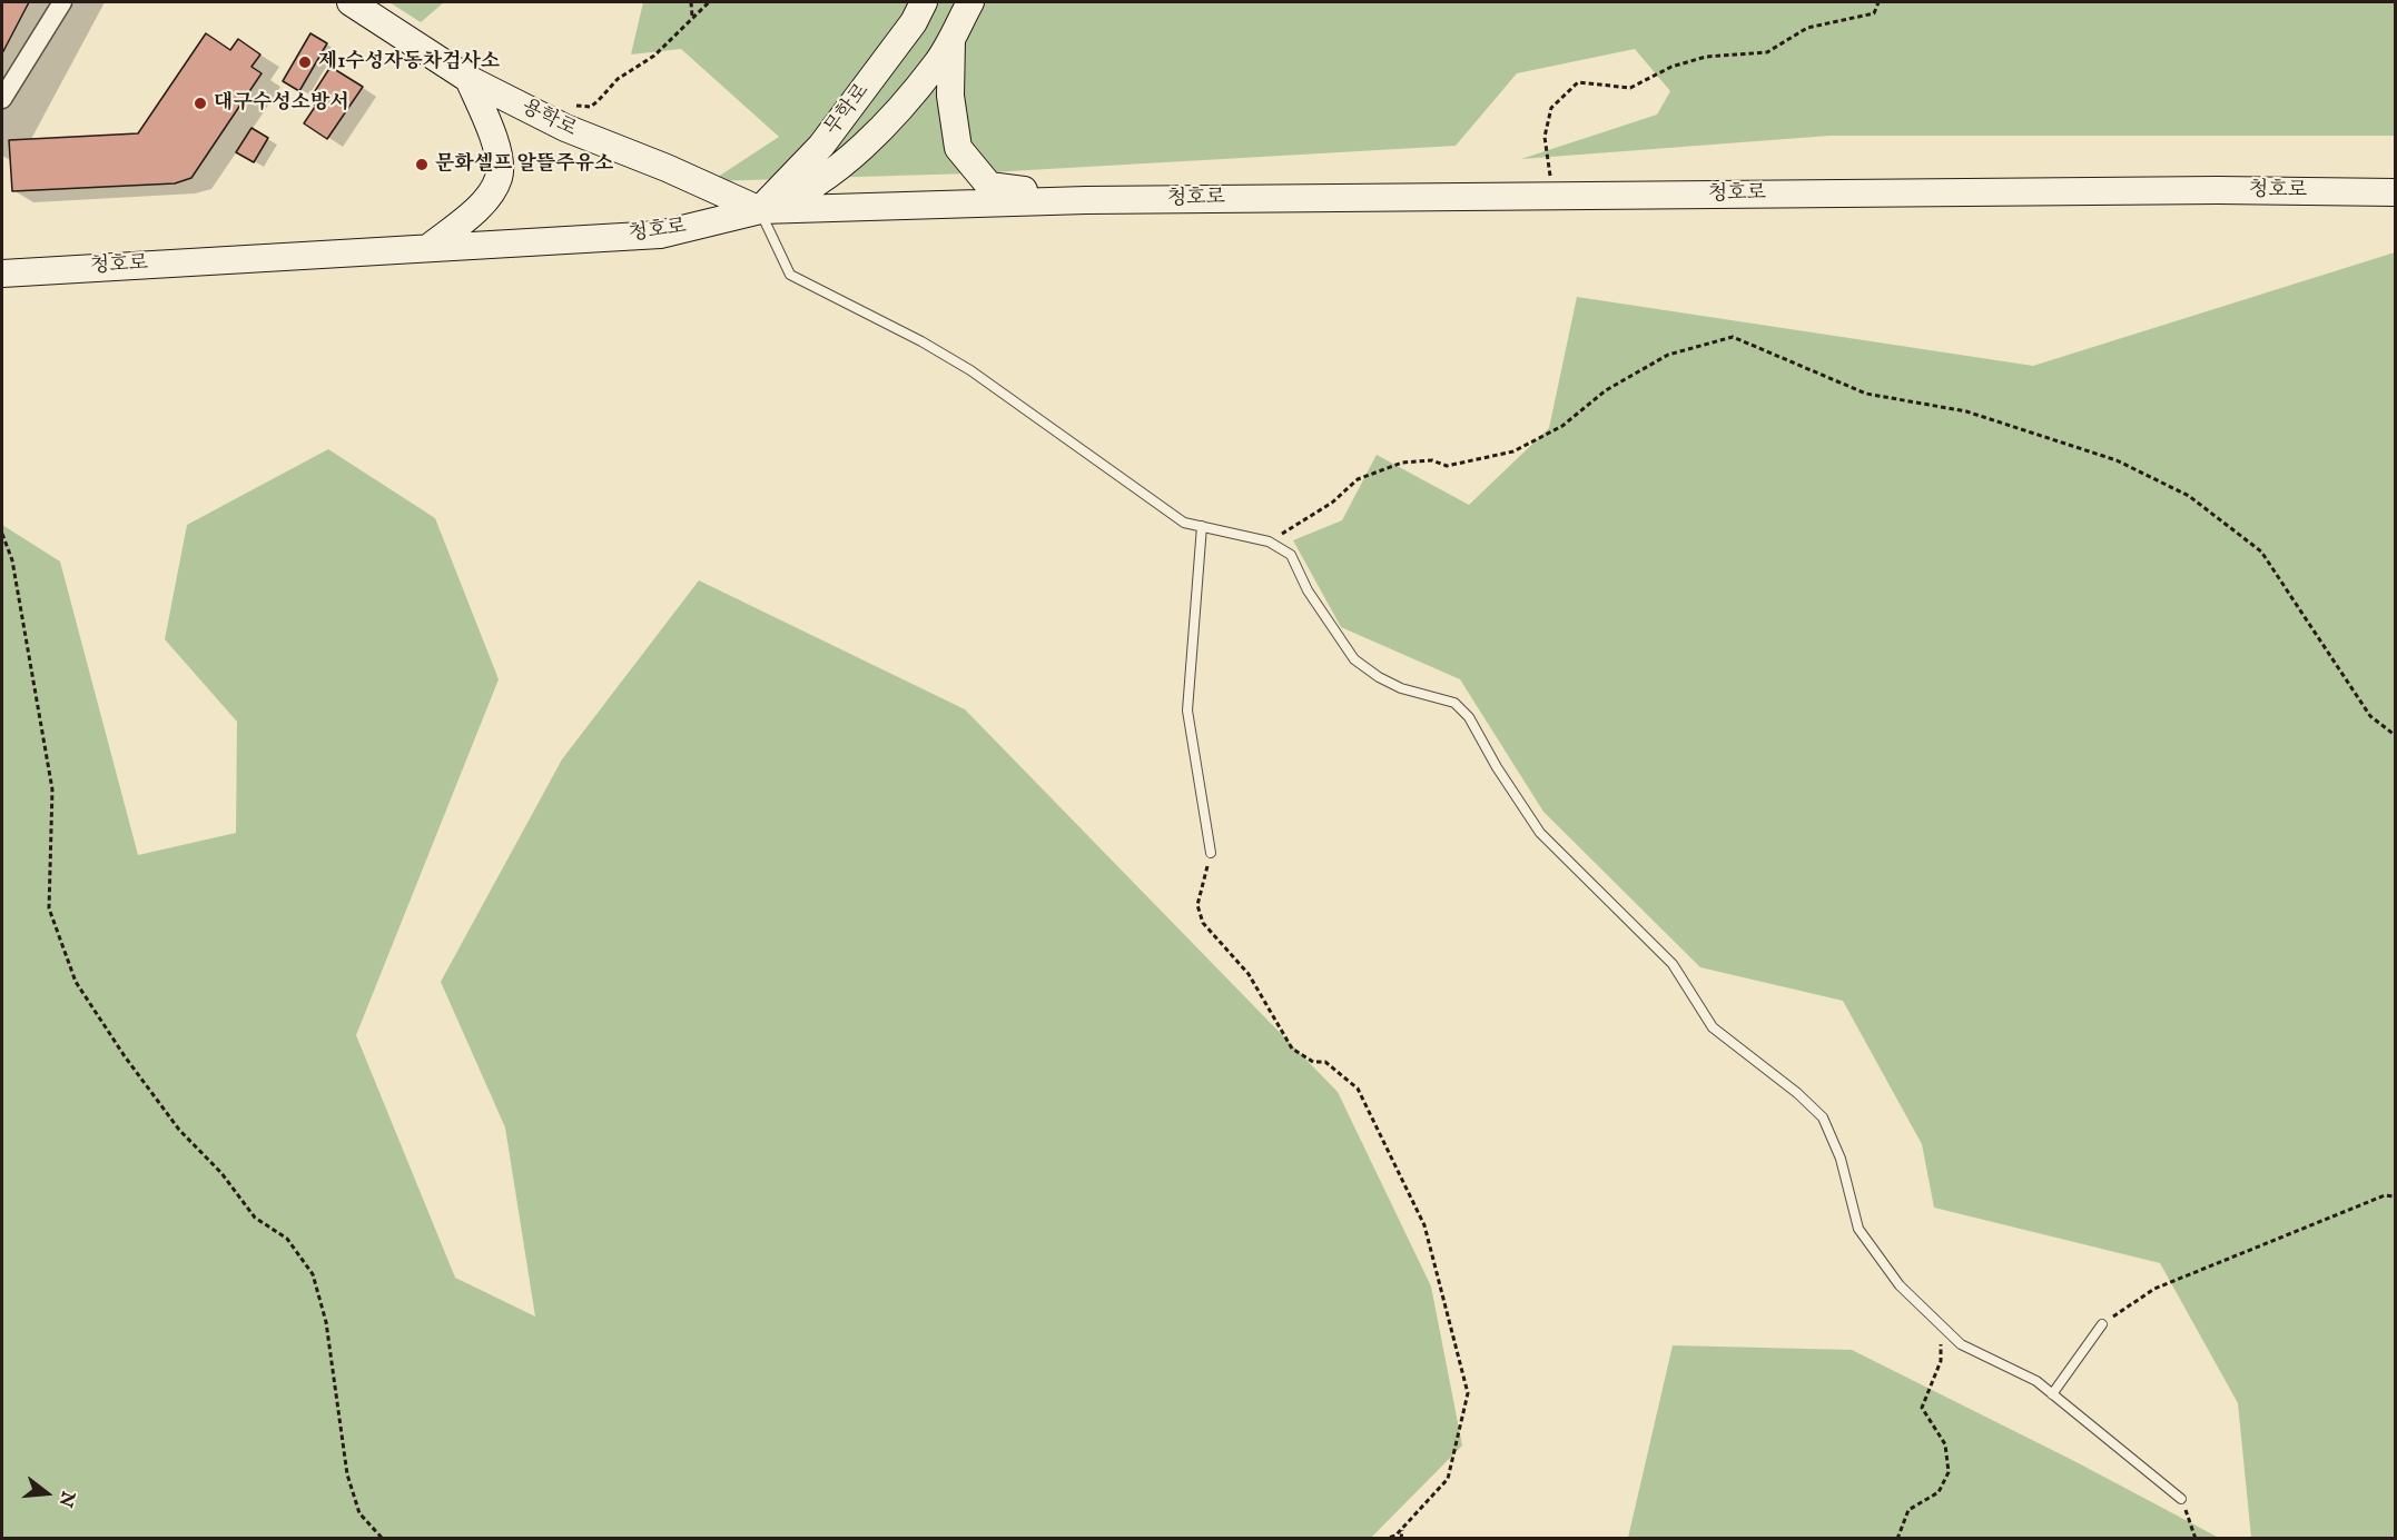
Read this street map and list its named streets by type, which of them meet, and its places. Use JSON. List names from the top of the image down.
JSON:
{
  "streets": {
    "main road": ["무학로", "용학로", "청호로"]
  },
  "crossings": [
    ["무학로", "용학로"],
    ["무학로", "청호로"],
    ["용학로", "청호로"]
  ],
  "places": ["제1수성자동차검사소", "대구수성소방서", "문화셀프 알뜰주유소"],
  "north": "right"
}
